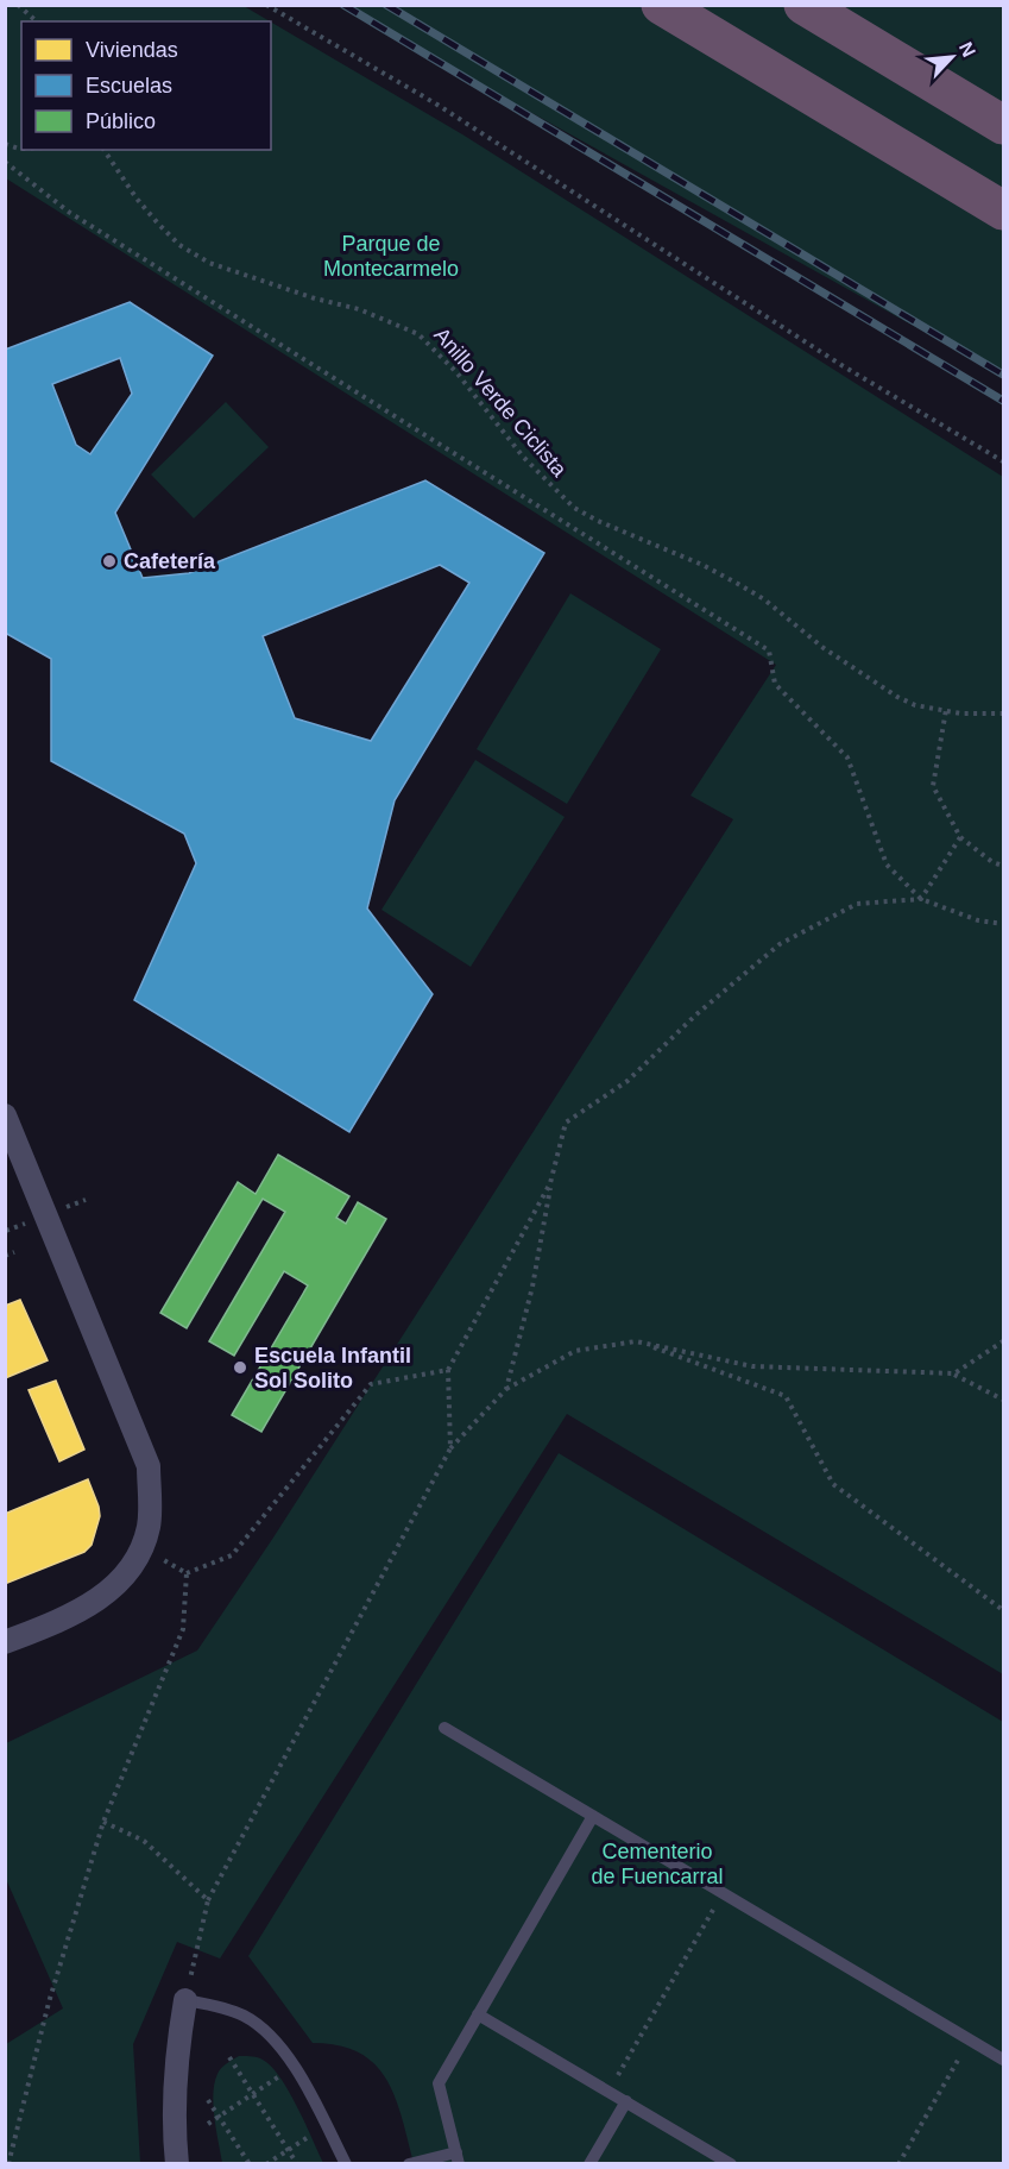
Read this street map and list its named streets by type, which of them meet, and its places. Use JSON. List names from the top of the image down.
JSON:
{
  "streets": {
    "path": ["Anillo Verde Ciclista"]
  },
  "parks": ["Parque de Montecarmelo", "Cementerio de Fuencarral"],
  "places": ["Cafetería", "Escuela Infantil Sol Solito"],
  "legend": ["Viviendas", "Escuelas", "Público"],
  "north": "top right"
}
